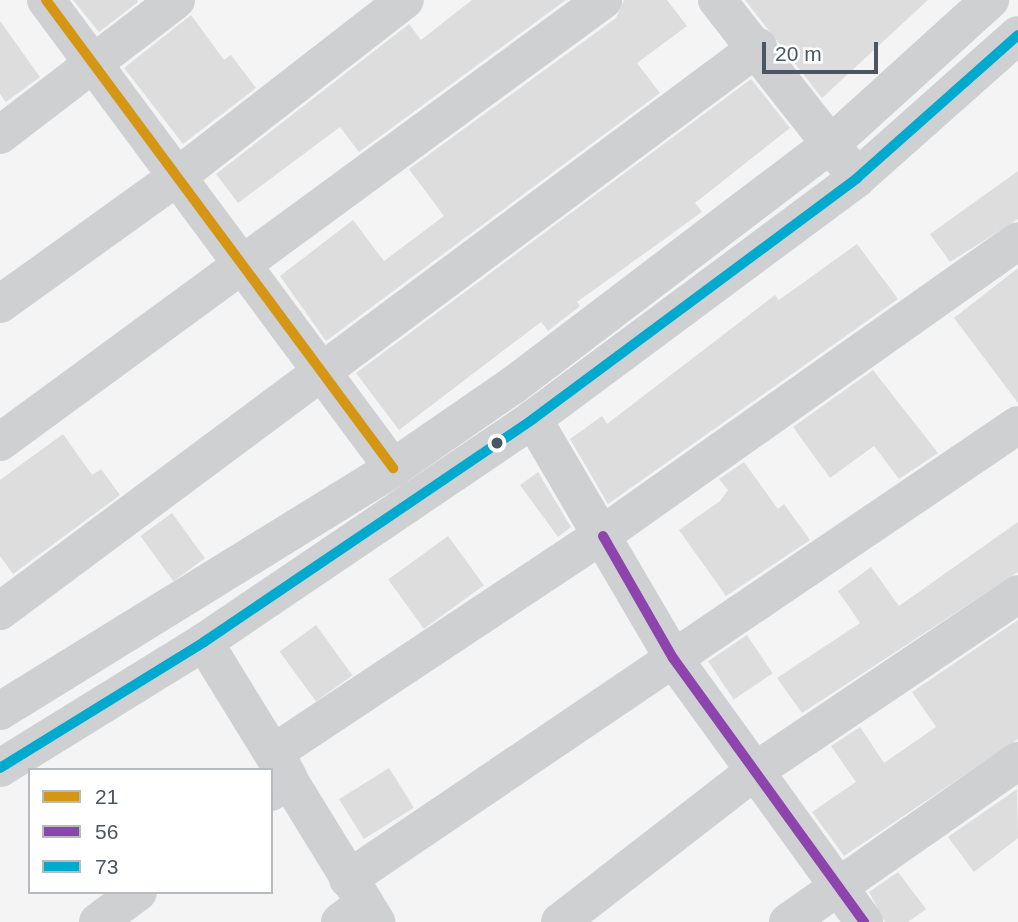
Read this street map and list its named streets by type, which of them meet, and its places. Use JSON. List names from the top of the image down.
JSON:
{
  "lines": ["transit line 21", "transit line 73", "transit line 56"],
  "legend": ["21", "56", "73"],
  "scale_bar": "20 m"
}
